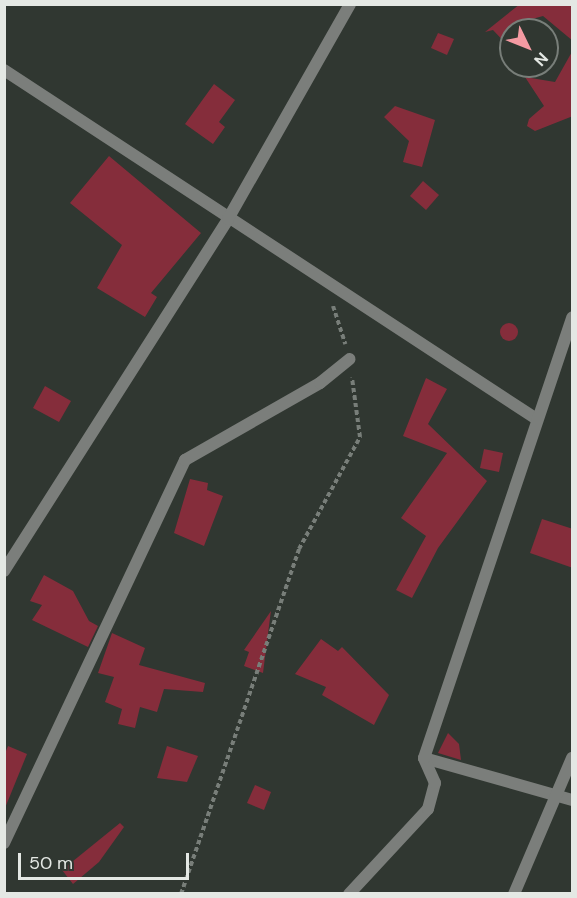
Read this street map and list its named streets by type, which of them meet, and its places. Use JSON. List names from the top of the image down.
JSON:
{
  "scale_bar": "50 m",
  "north": "bottom right"
}
